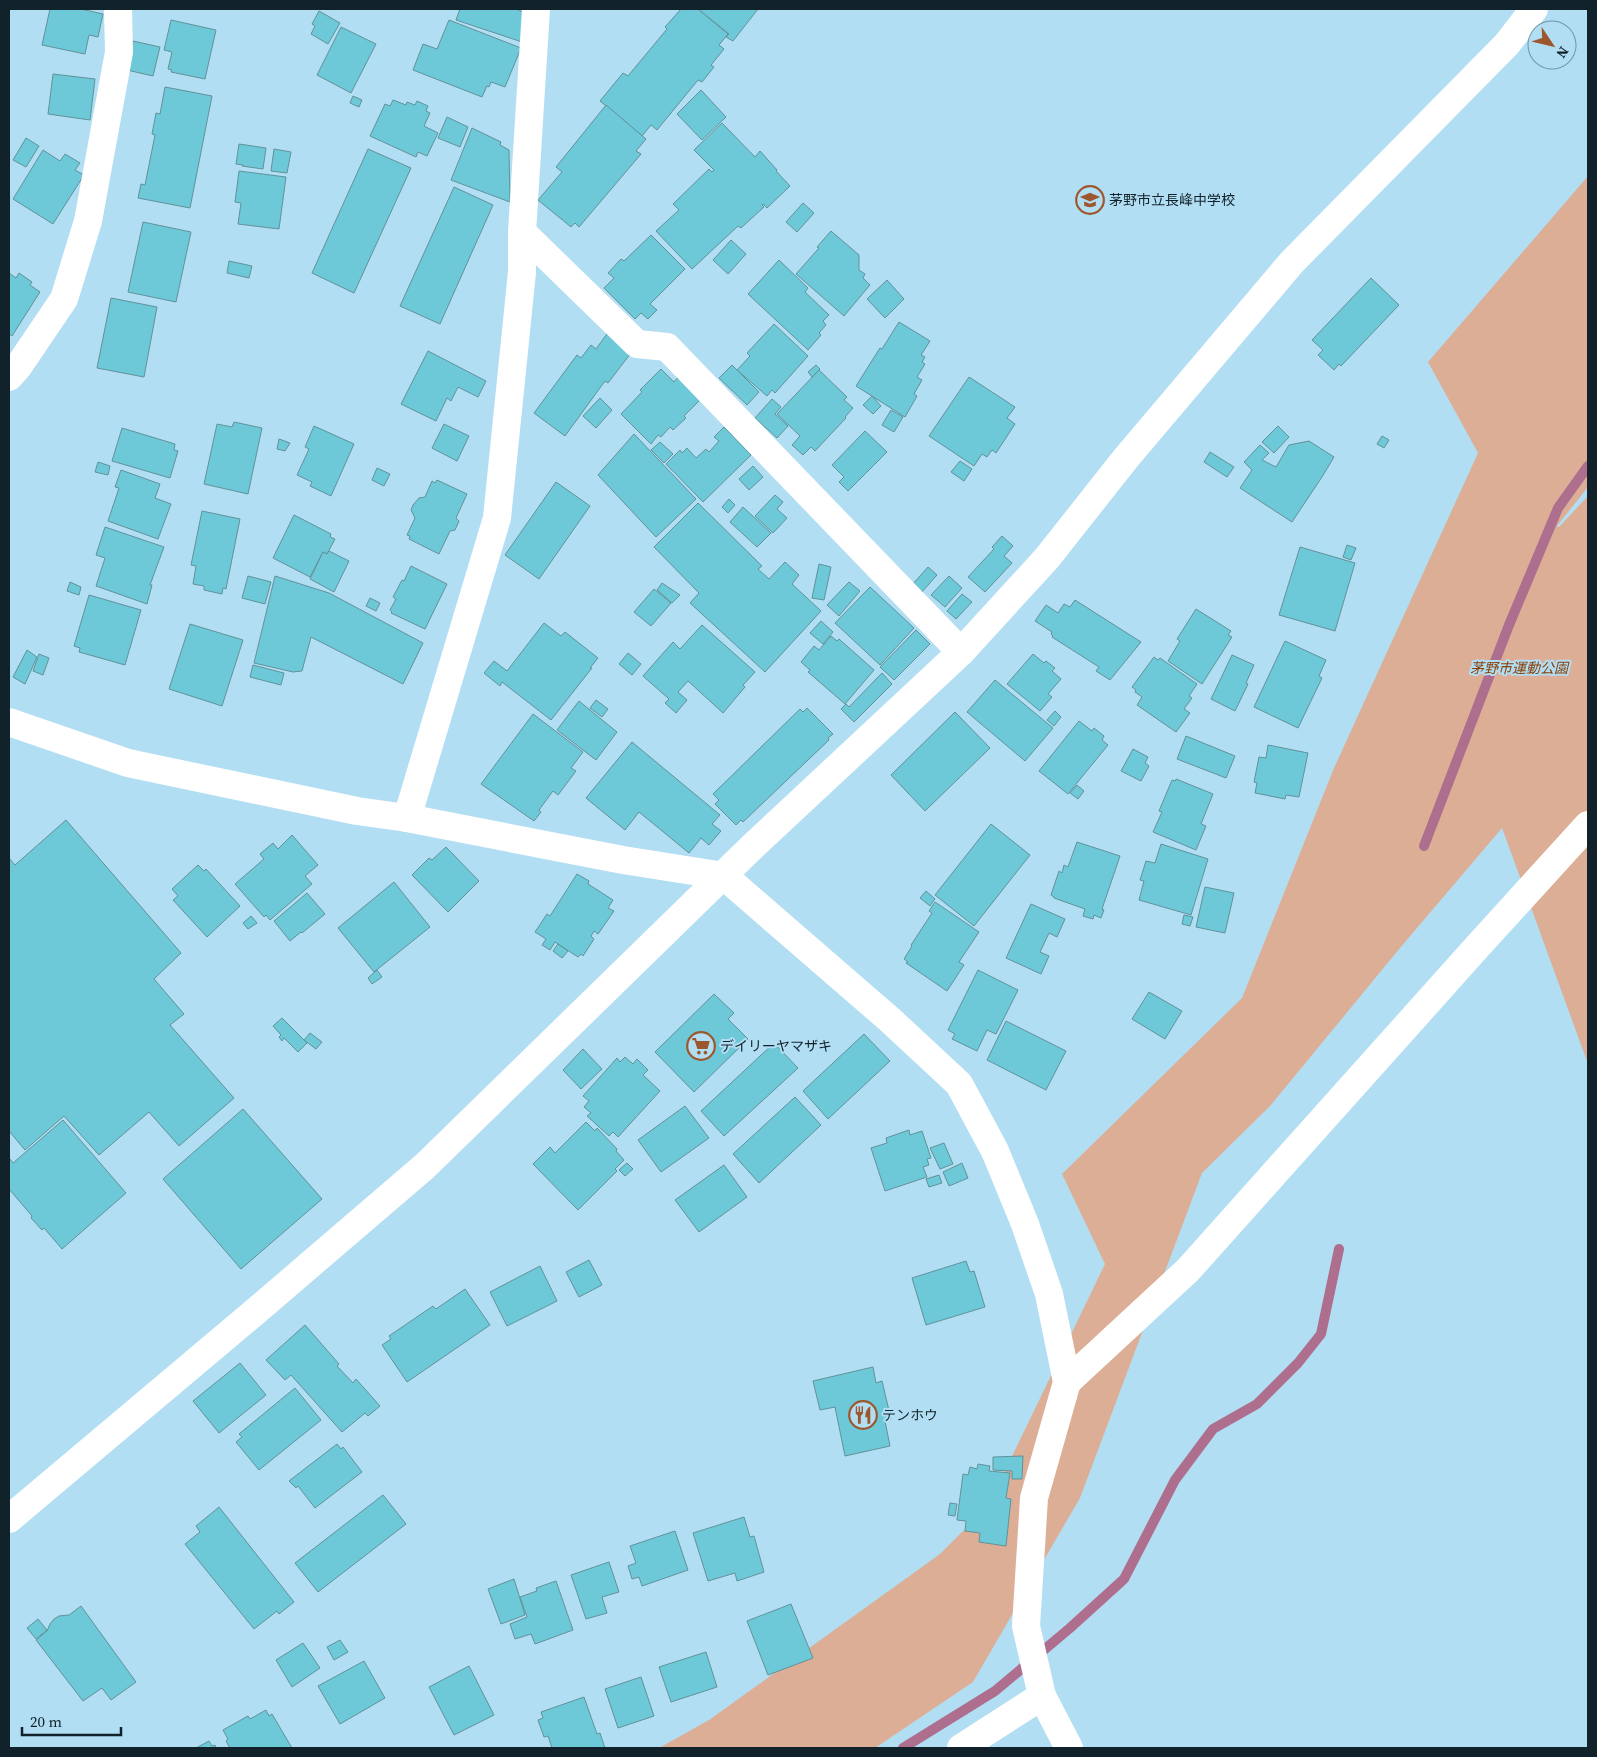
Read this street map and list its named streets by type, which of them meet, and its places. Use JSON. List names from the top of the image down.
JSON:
{
  "parks": ["茅野市運動公園"],
  "places": {
    "school or university": ["茅野市立長峰中学校"],
    "supermarket": ["デイリーヤマザキ"],
    "restaurant": ["テンホウ"]
  },
  "scale_bar": "20 m",
  "north": "bottom right"
}
